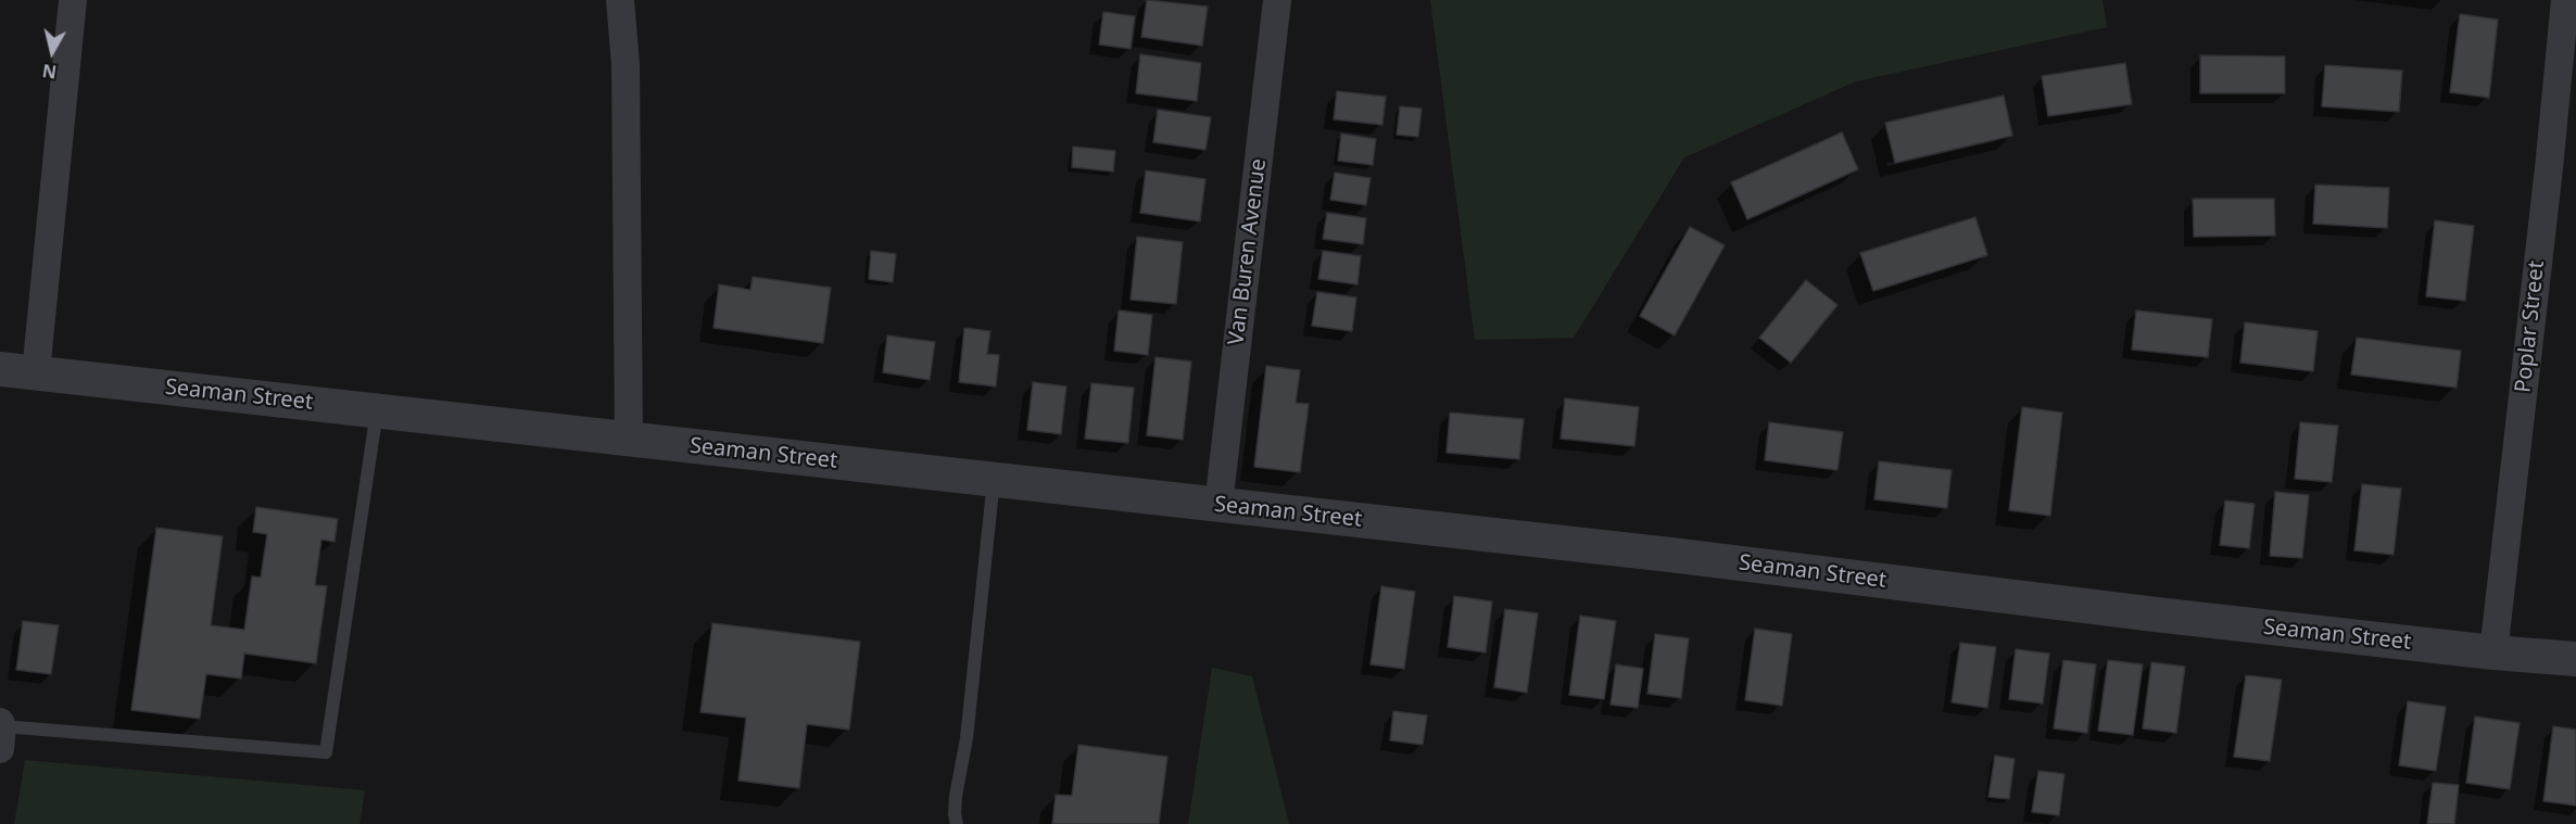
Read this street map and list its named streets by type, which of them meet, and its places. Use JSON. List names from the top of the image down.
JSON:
{
  "streets": {
    "street": ["Van Buren Avenue", "Poplar Street", "Seaman Street"]
  },
  "crossings": [
    ["Van Buren Avenue", "Seaman Street"],
    ["Poplar Street", "Seaman Street"]
  ],
  "north": "bottom"
}
